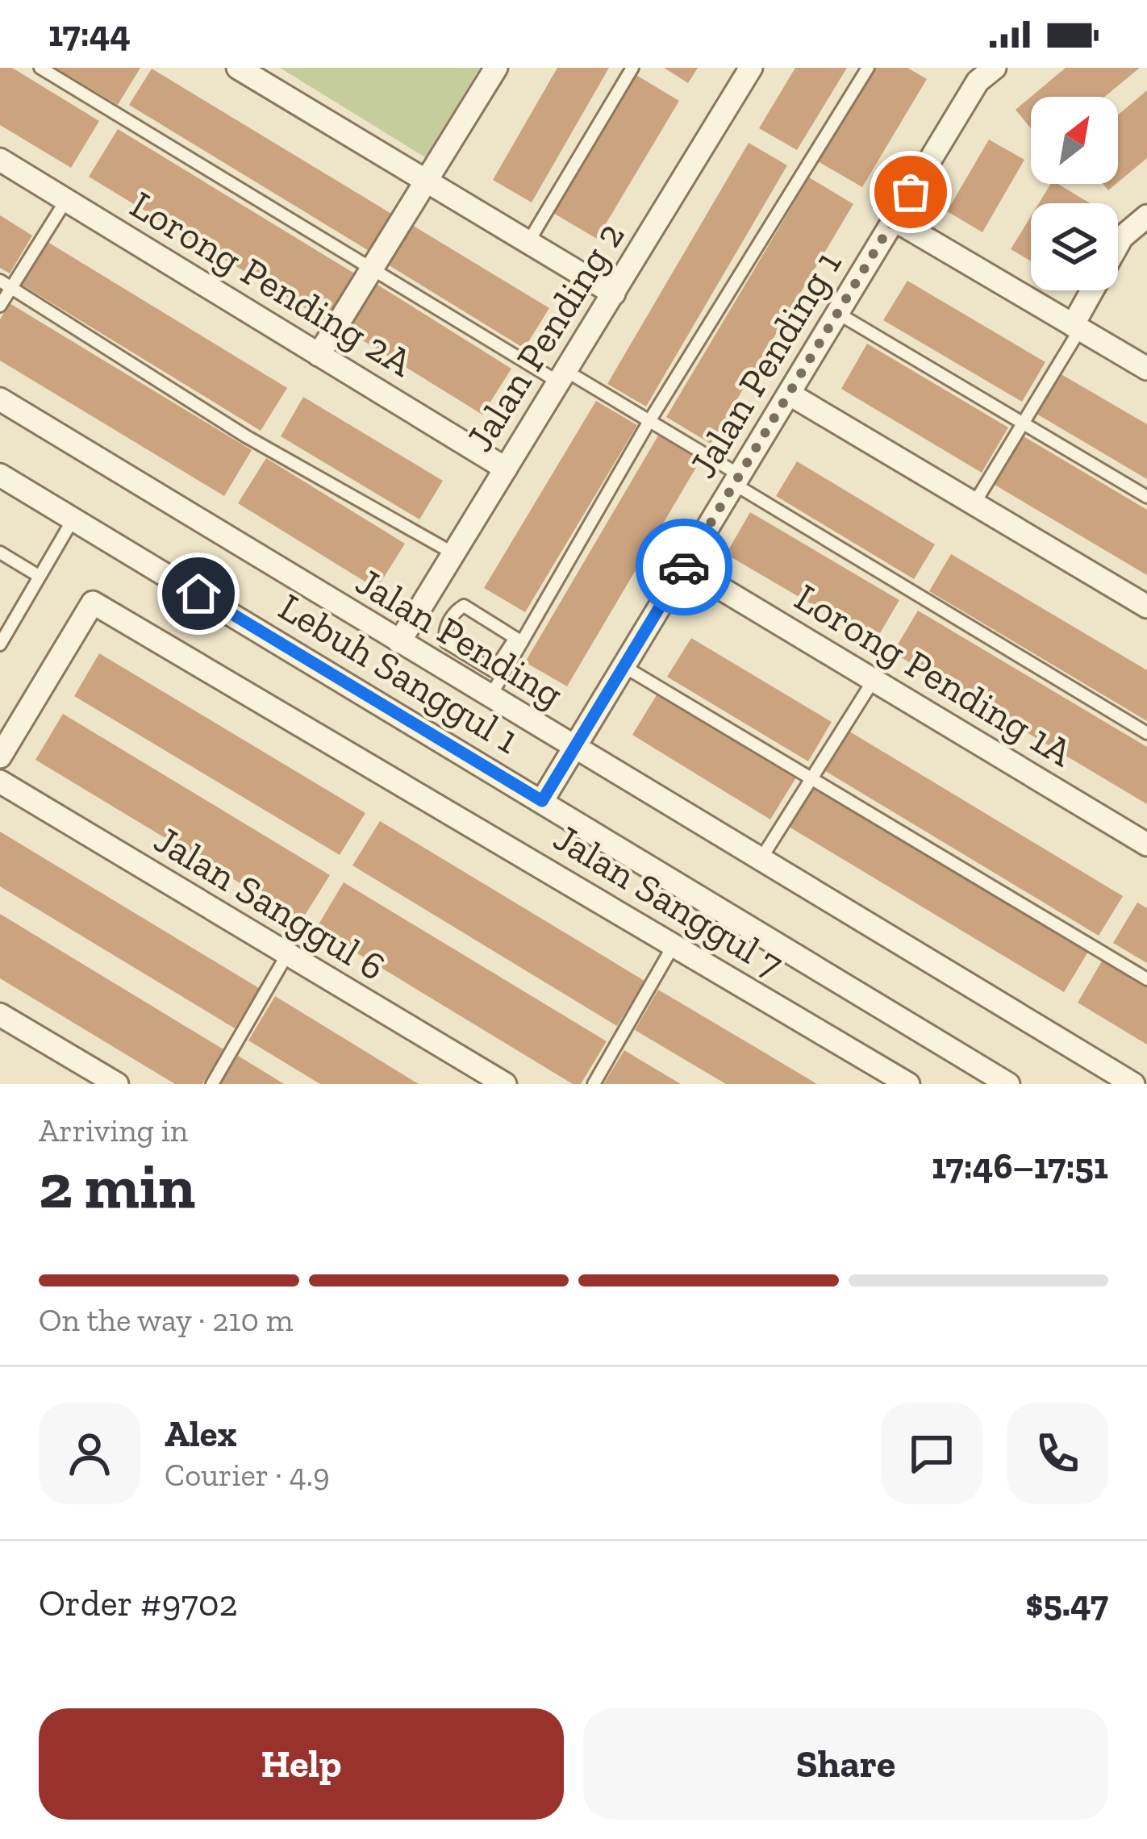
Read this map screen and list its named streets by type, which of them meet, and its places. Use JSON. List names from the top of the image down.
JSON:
{
  "streets": {
    "street": [
      "Lorong Pending 2A",
      "Jalan Pending 2",
      "Jalan Pending 1",
      "Jalan Pending",
      "Lebuh Sanggul 1",
      "Lorong Pending 1A",
      "Jalan Sanggul 7",
      "Jalan Sanggul 6"
    ]
  },
  "crossings": [
    ["Lorong Pending 2A", "Jalan Pending 2"],
    ["Jalan Pending 2", "Jalan Pending"],
    ["Jalan Pending 1", "Jalan Pending"],
    ["Jalan Pending 1", "Lebuh Sanggul 1"],
    ["Jalan Pending 1", "Lorong Pending 1A"]
  ],
  "north": "top right",
  "page": {
    "status": "17:44",
    "heading": ["2 min", "Arriving in", "17:46–17:51"],
    "panel": [
      "Alex",
      "Courier · 4.9",
      "Order #9702",
      "$5.47"
    ],
    "bar": "On the way · 210 m",
    "buttons": ["Help", "Share"]
  }
}
